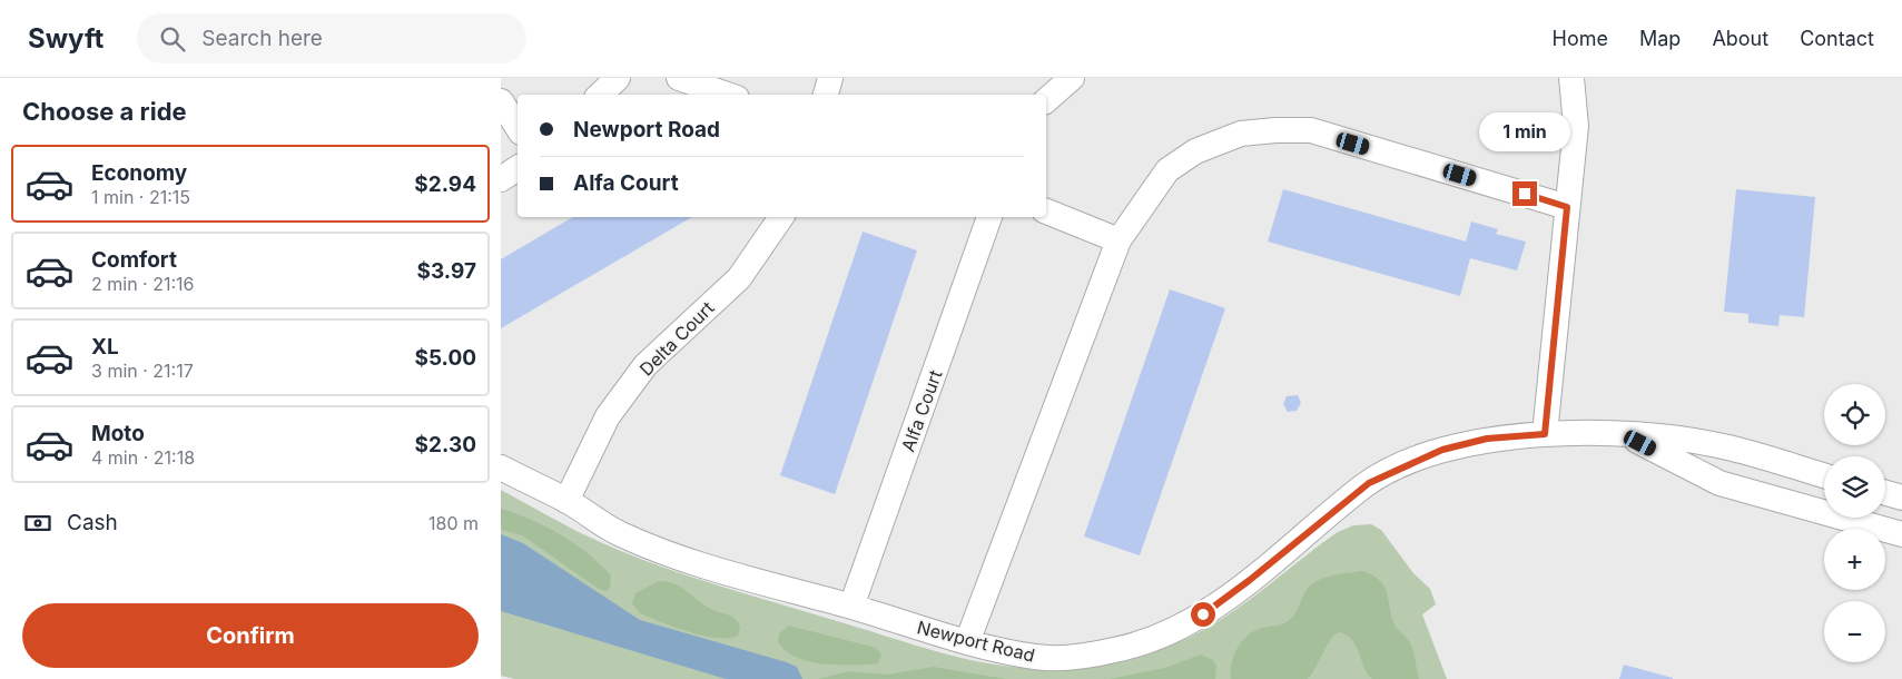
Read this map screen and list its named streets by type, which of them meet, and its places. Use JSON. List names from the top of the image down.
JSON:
{
  "streets": {
    "street": ["Delta Court", "Alfa Court", "Newport Road"]
  },
  "crossings": [
    ["Delta Court", "Newport Road"],
    ["Alfa Court", "Newport Road"]
  ],
  "page": {
    "header": "Swyft",
    "search": "Search here",
    "nav": [
      "Home",
      "Map",
      "About",
      "Contact"
    ],
    "heading": "Choose a ride",
    "banner": ["Newport Road", "Alfa Court"],
    "bubble": "1 min",
    "list": [
      {
        "name": "Economy",
        "note": "1 min · 21:15",
        "value": "$2.94"
      },
      {
        "name": "Comfort",
        "note": "2 min · 21:16",
        "value": "$3.97"
      },
      {
        "name": "XL",
        "note": "3 min · 21:17",
        "value": "$5.00"
      },
      {
        "name": "Moto",
        "note": "4 min · 21:18",
        "value": "$2.30"
      }
    ],
    "map_buttons": ["+", "−"],
    "pay": ["Cash", "180 m"],
    "buttons": "Confirm"
  }
}
